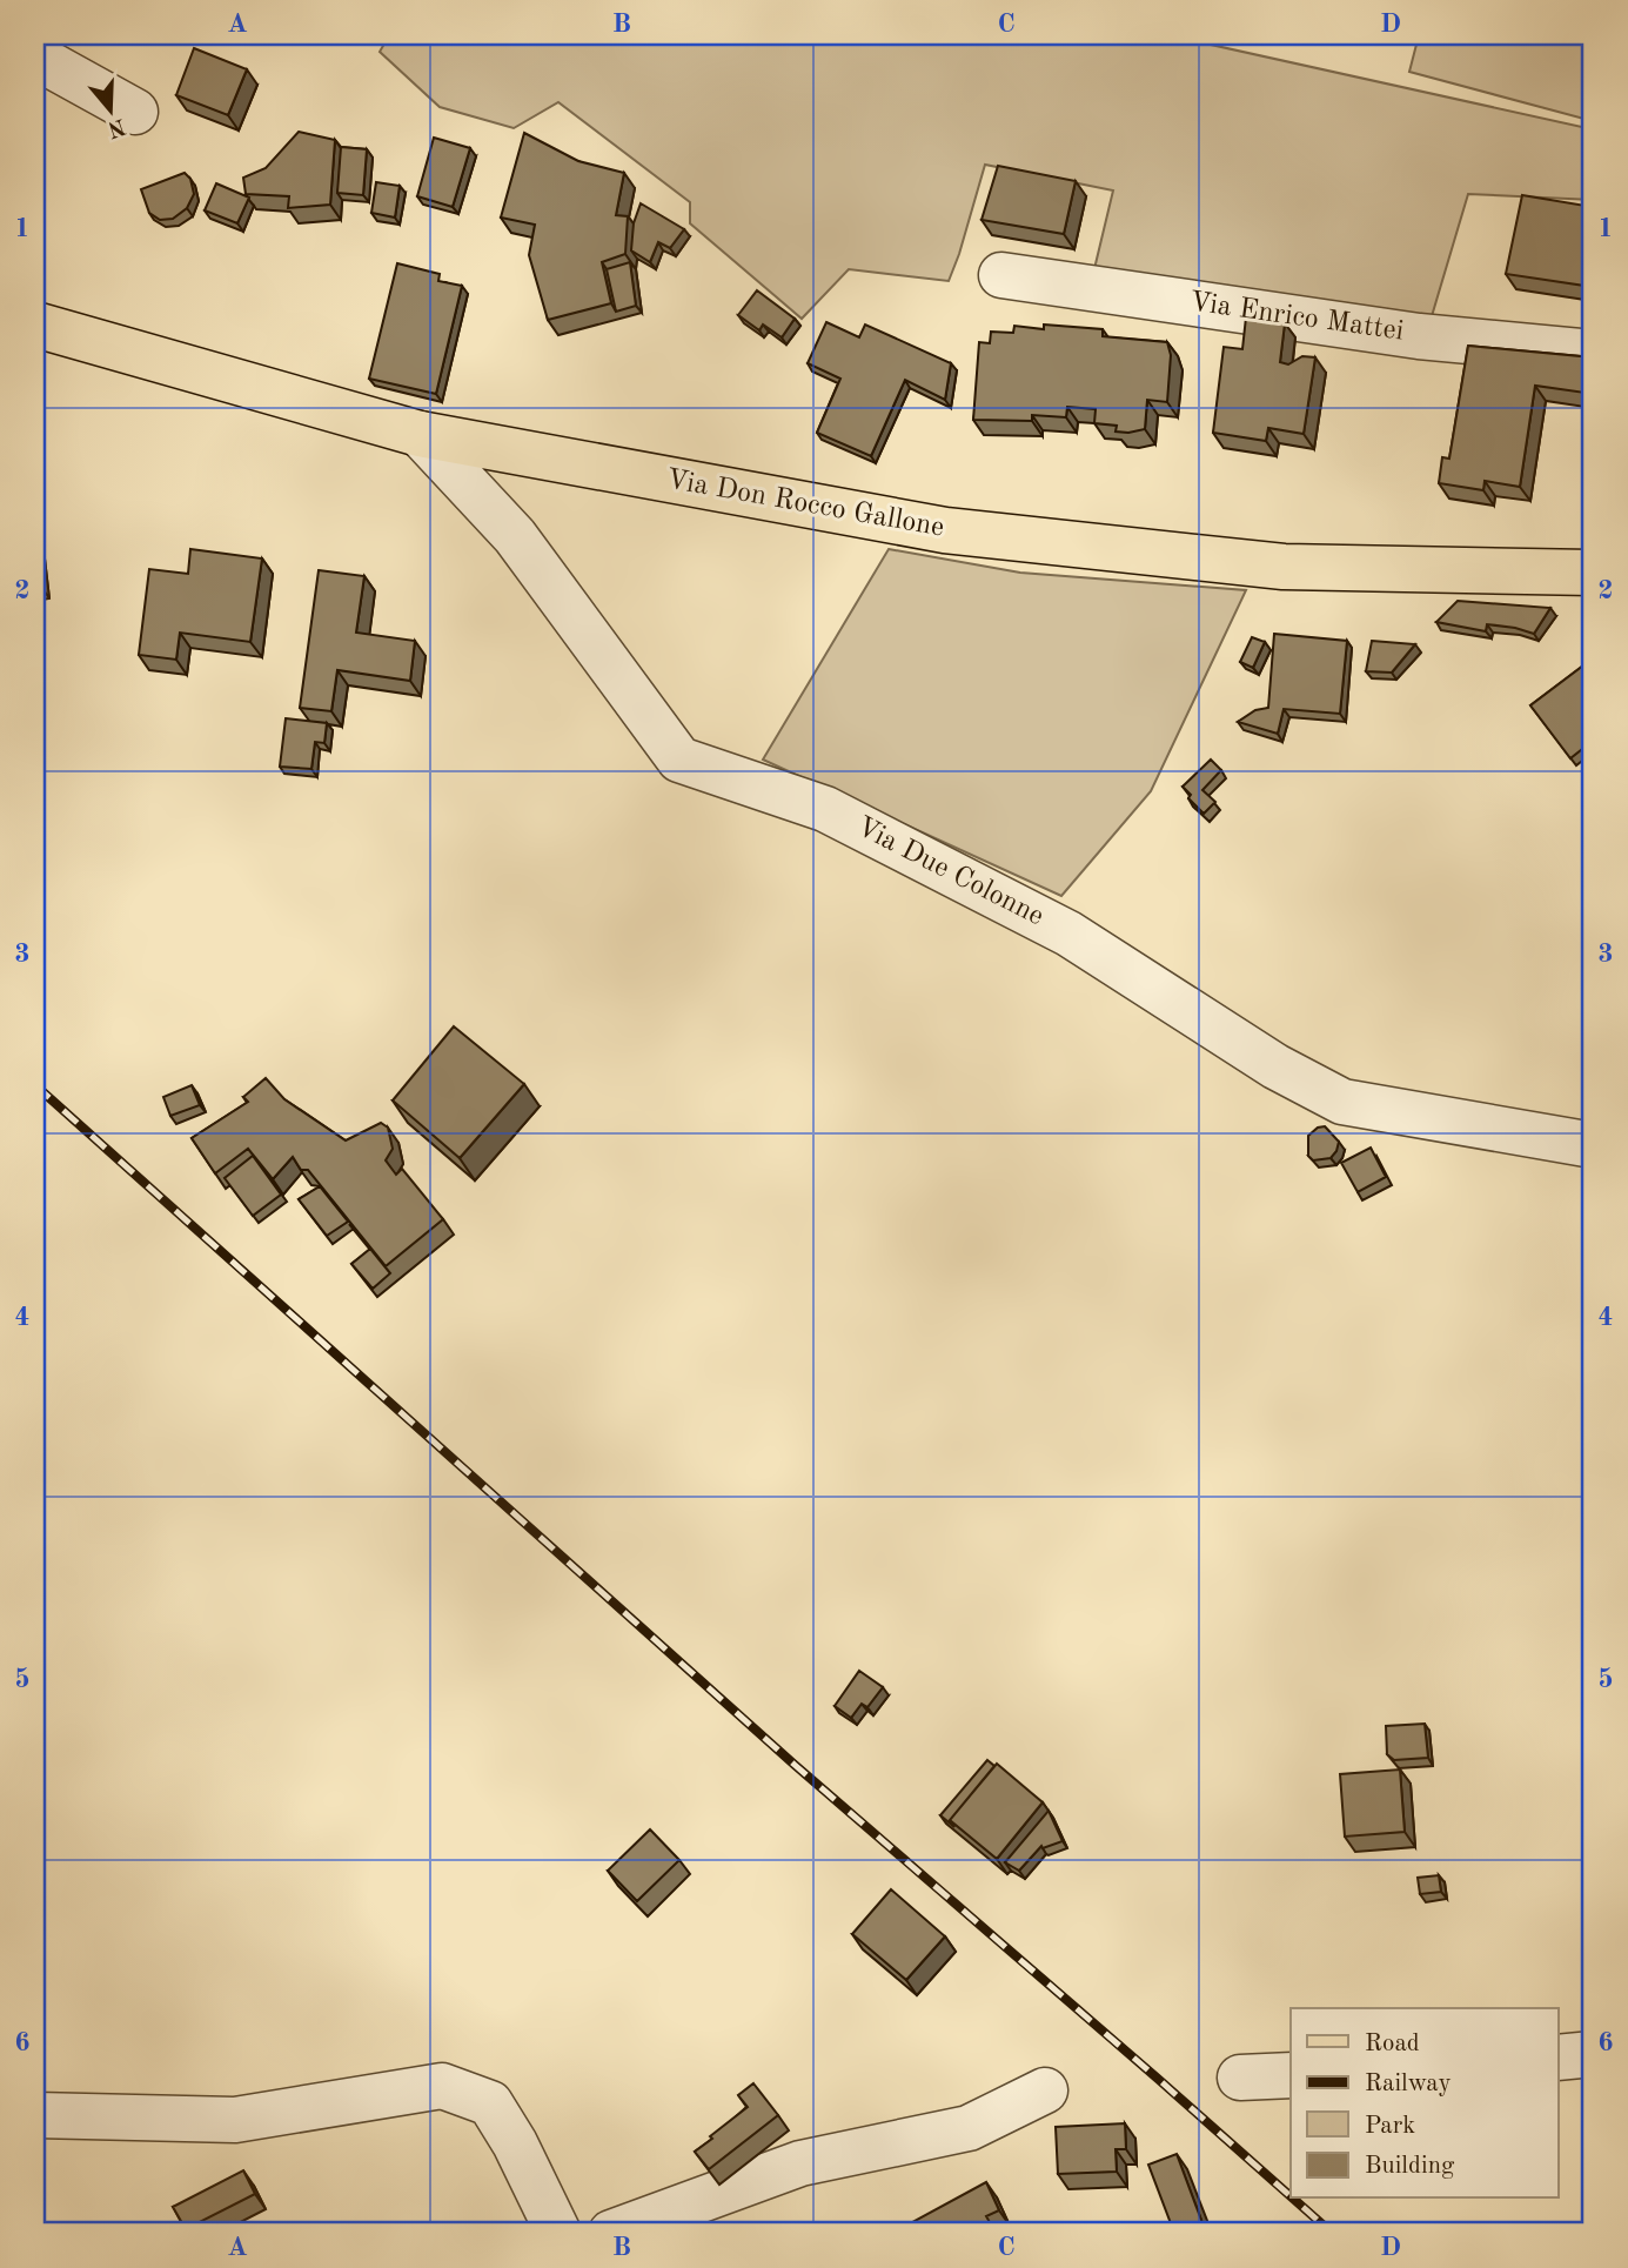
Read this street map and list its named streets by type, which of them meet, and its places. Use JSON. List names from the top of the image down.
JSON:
{
  "streets": {
    "main road": ["Via Don Rocco Gallone"],
    "street": ["Via Enrico Mattei", "Via Due Colonne"]
  },
  "crossings": [
    ["Via Don Rocco Gallone", "Via Due Colonne"]
  ],
  "legend": [
    "Road",
    "Railway",
    "Park",
    "Building"
  ],
  "north": "bottom",
  "grid": {
    "columns": [
      "A",
      "B",
      "C",
      "D"
    ],
    "rows": [
      "1",
      "2",
      "3",
      "4",
      "5",
      "6"
    ]
  }
}
